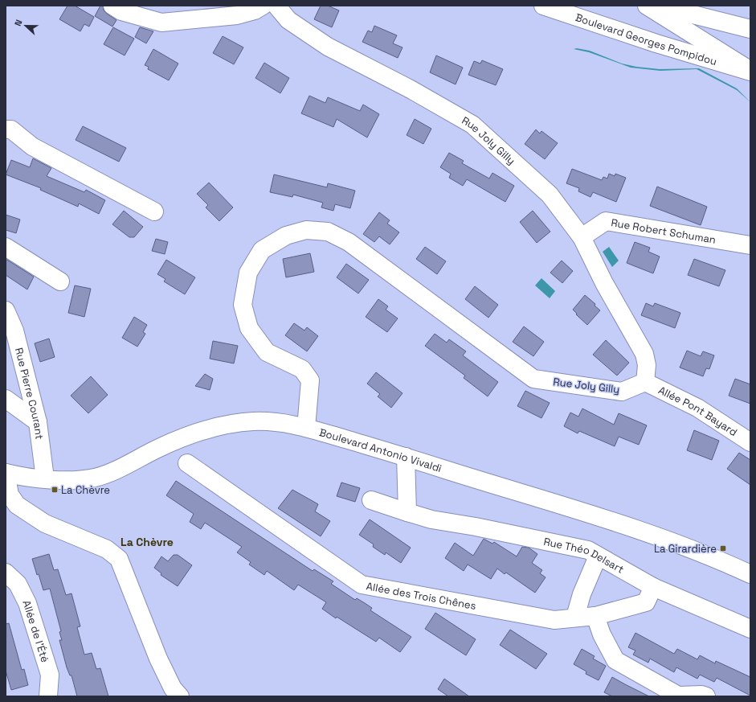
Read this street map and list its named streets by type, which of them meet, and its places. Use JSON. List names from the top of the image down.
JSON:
{
  "streets": {
    "street": [
      "Boulevard Georges Pompidou",
      "Rue Joly Gilly",
      "Rue Robert Schuman",
      "Rue Pierre Courant",
      "Allée Pont Bayard",
      "Boulevard Antonio Vivaldi",
      "Rue Théo Delsart",
      "Allée des Trois Chênes",
      "Allée de l'Été"
    ]
  },
  "crossings": [
    ["Rue Joly Gilly", "Rue Robert Schuman"],
    ["Rue Joly Gilly", "Allée Pont Bayard"],
    ["Rue Joly Gilly", "Boulevard Antonio Vivaldi"],
    ["Rue Pierre Courant", "Boulevard Antonio Vivaldi"],
    ["Rue Théo Delsart", "Allée des Trois Chênes"]
  ],
  "districts": ["La Chèvre"],
  "places": {
    "transit": ["La Chèvre", "La Girardière"]
  },
  "north": "left"
}
